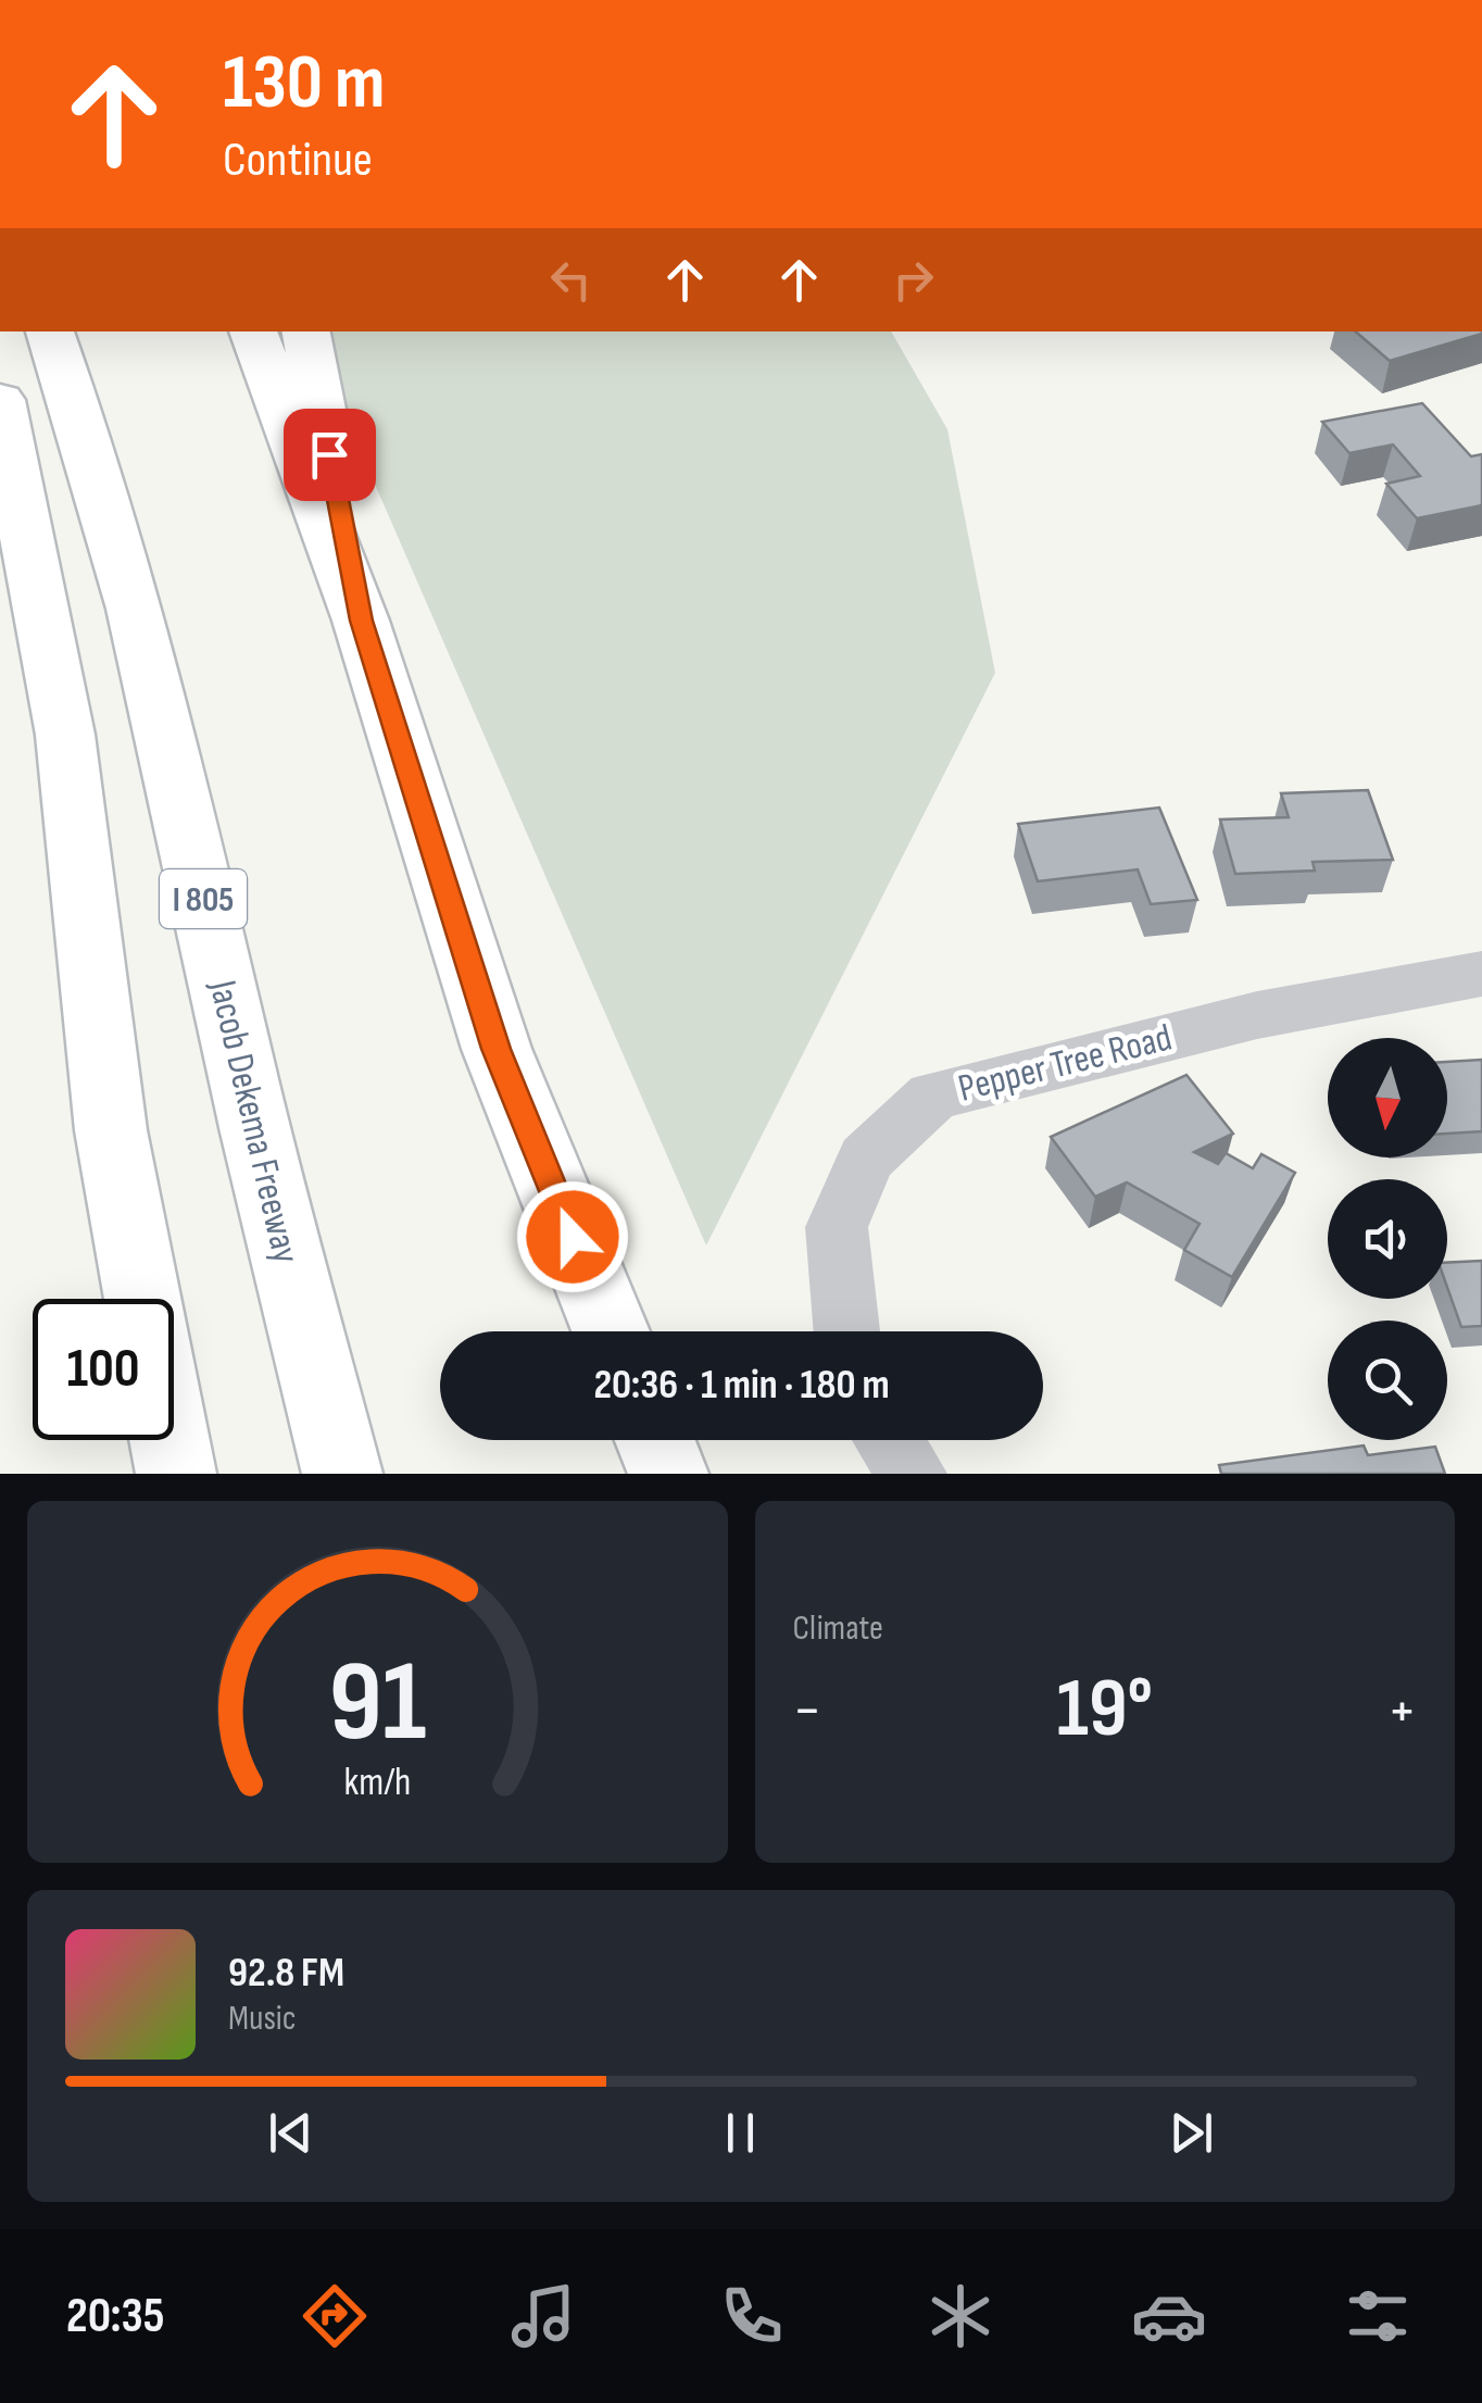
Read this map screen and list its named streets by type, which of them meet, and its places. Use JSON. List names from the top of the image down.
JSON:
{
  "streets": {
    "highway": ["I 805", "Jacob Dekema Freeway"],
    "street": ["Pepper Tree Road"]
  },
  "north": "bottom",
  "page": {
    "turn": ["130 m", "Continue"],
    "limit": "100",
    "trip": "20:36 · 1 min · 180 m",
    "tile": "Climate",
    "heat": ["−", "19°", "+"],
    "song": ["92.8 FM", "Music"],
    "tabs": "20:35",
    "gauge": ["91", "km/h"]
  }
}
